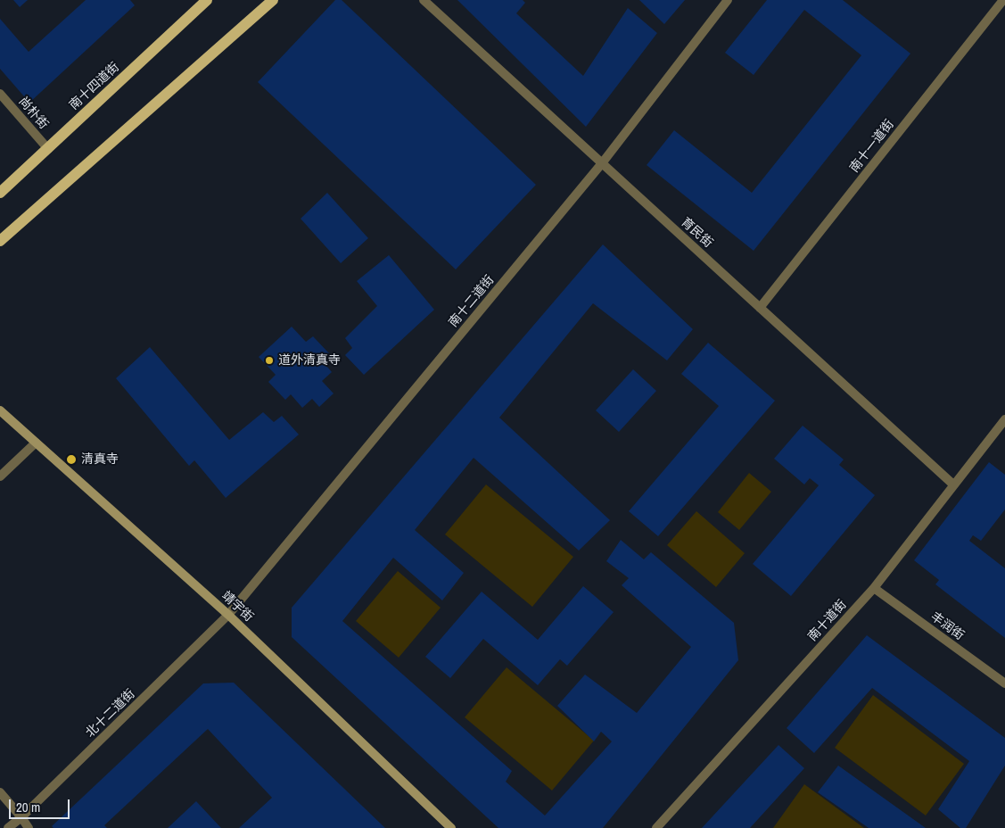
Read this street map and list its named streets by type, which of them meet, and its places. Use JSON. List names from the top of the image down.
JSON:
{
  "streets": {
    "main road": ["南十四道街", "靖宇街"],
    "street": [
      "尚朴街",
      "南十一道街",
      "育民街",
      "南十二道街",
      "南十道街",
      "丰润街",
      "北十二道街"
    ]
  },
  "crossings": [
    ["南十四道街", "尚朴街"],
    ["南十一道街", "育民街"],
    ["育民街", "南十二道街"],
    ["育民街", "南十道街"],
    ["南十二道街", "靖宇街"],
    ["南十二道街", "北十二道街"],
    ["靖宇街", "北十二道街"],
    ["南十道街", "丰润街"]
  ],
  "places": ["道外清真寺", "清真寺"],
  "scale_bar": "20 m"
}
